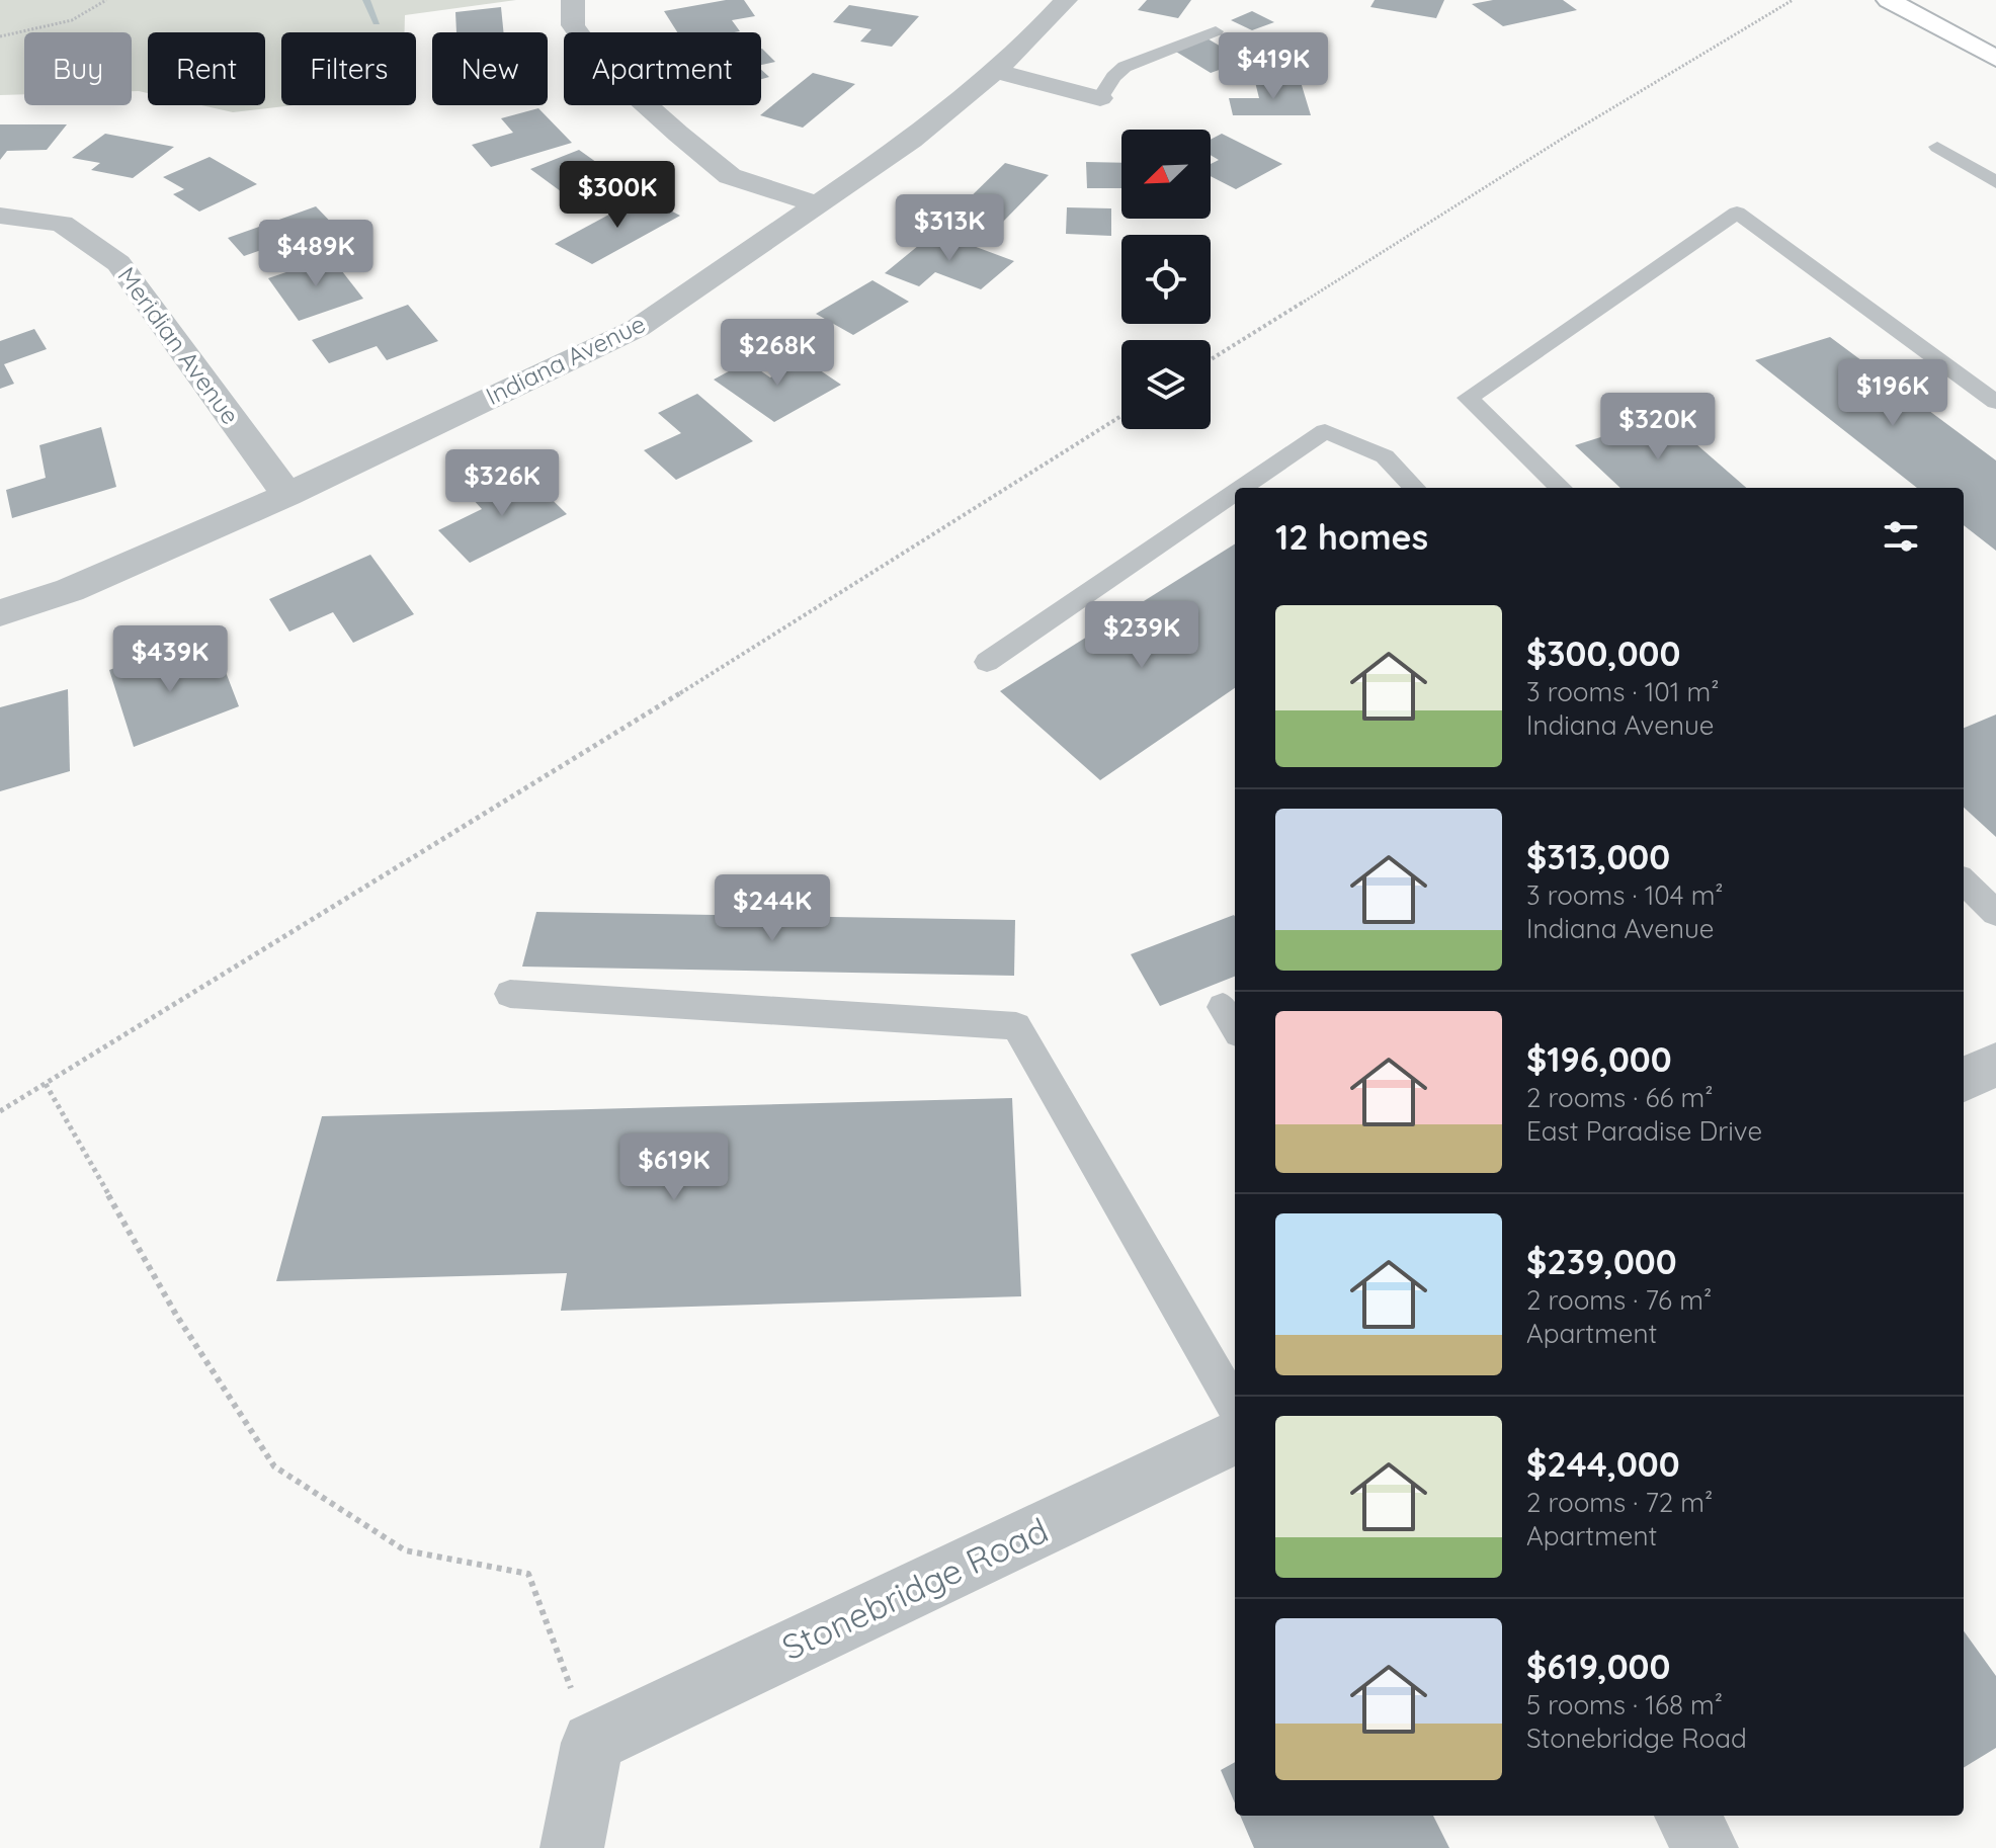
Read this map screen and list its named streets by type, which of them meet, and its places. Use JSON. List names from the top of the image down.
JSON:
{
  "streets": {
    "street": ["Meridian Avenue", "Indiana Avenue", "Stonebridge Road"]
  },
  "crossings": [
    ["Meridian Avenue", "Indiana Avenue"]
  ],
  "north": "bottom left",
  "page": {
    "price": [
      "$419K",
      "$300K",
      "$313K",
      "$489K",
      "$268K",
      "$196K",
      "$320K",
      "$326K",
      "$239K",
      "$439K",
      "$244K",
      "$619K"
    ],
    "chip": [
      "Buy",
      "Rent",
      "Filters",
      "New",
      "Apartment"
    ],
    "heading": "12 homes",
    "list": [
      {
        "name": "$300,000",
        "note": "3 rooms · 101 m² · Indiana Avenue"
      },
      {
        "name": "$313,000",
        "note": "3 rooms · 104 m² · Indiana Avenue"
      },
      {
        "name": "$196,000",
        "note": "2 rooms · 66 m² · East Paradise Drive"
      },
      {
        "name": "$239,000",
        "note": "2 rooms · 76 m² · Apartment"
      },
      {
        "name": "$244,000",
        "note": "2 rooms · 72 m² · Apartment"
      },
      {
        "name": "$619,000",
        "note": "5 rooms · 168 m² · Stonebridge Road"
      }
    ]
  }
}
